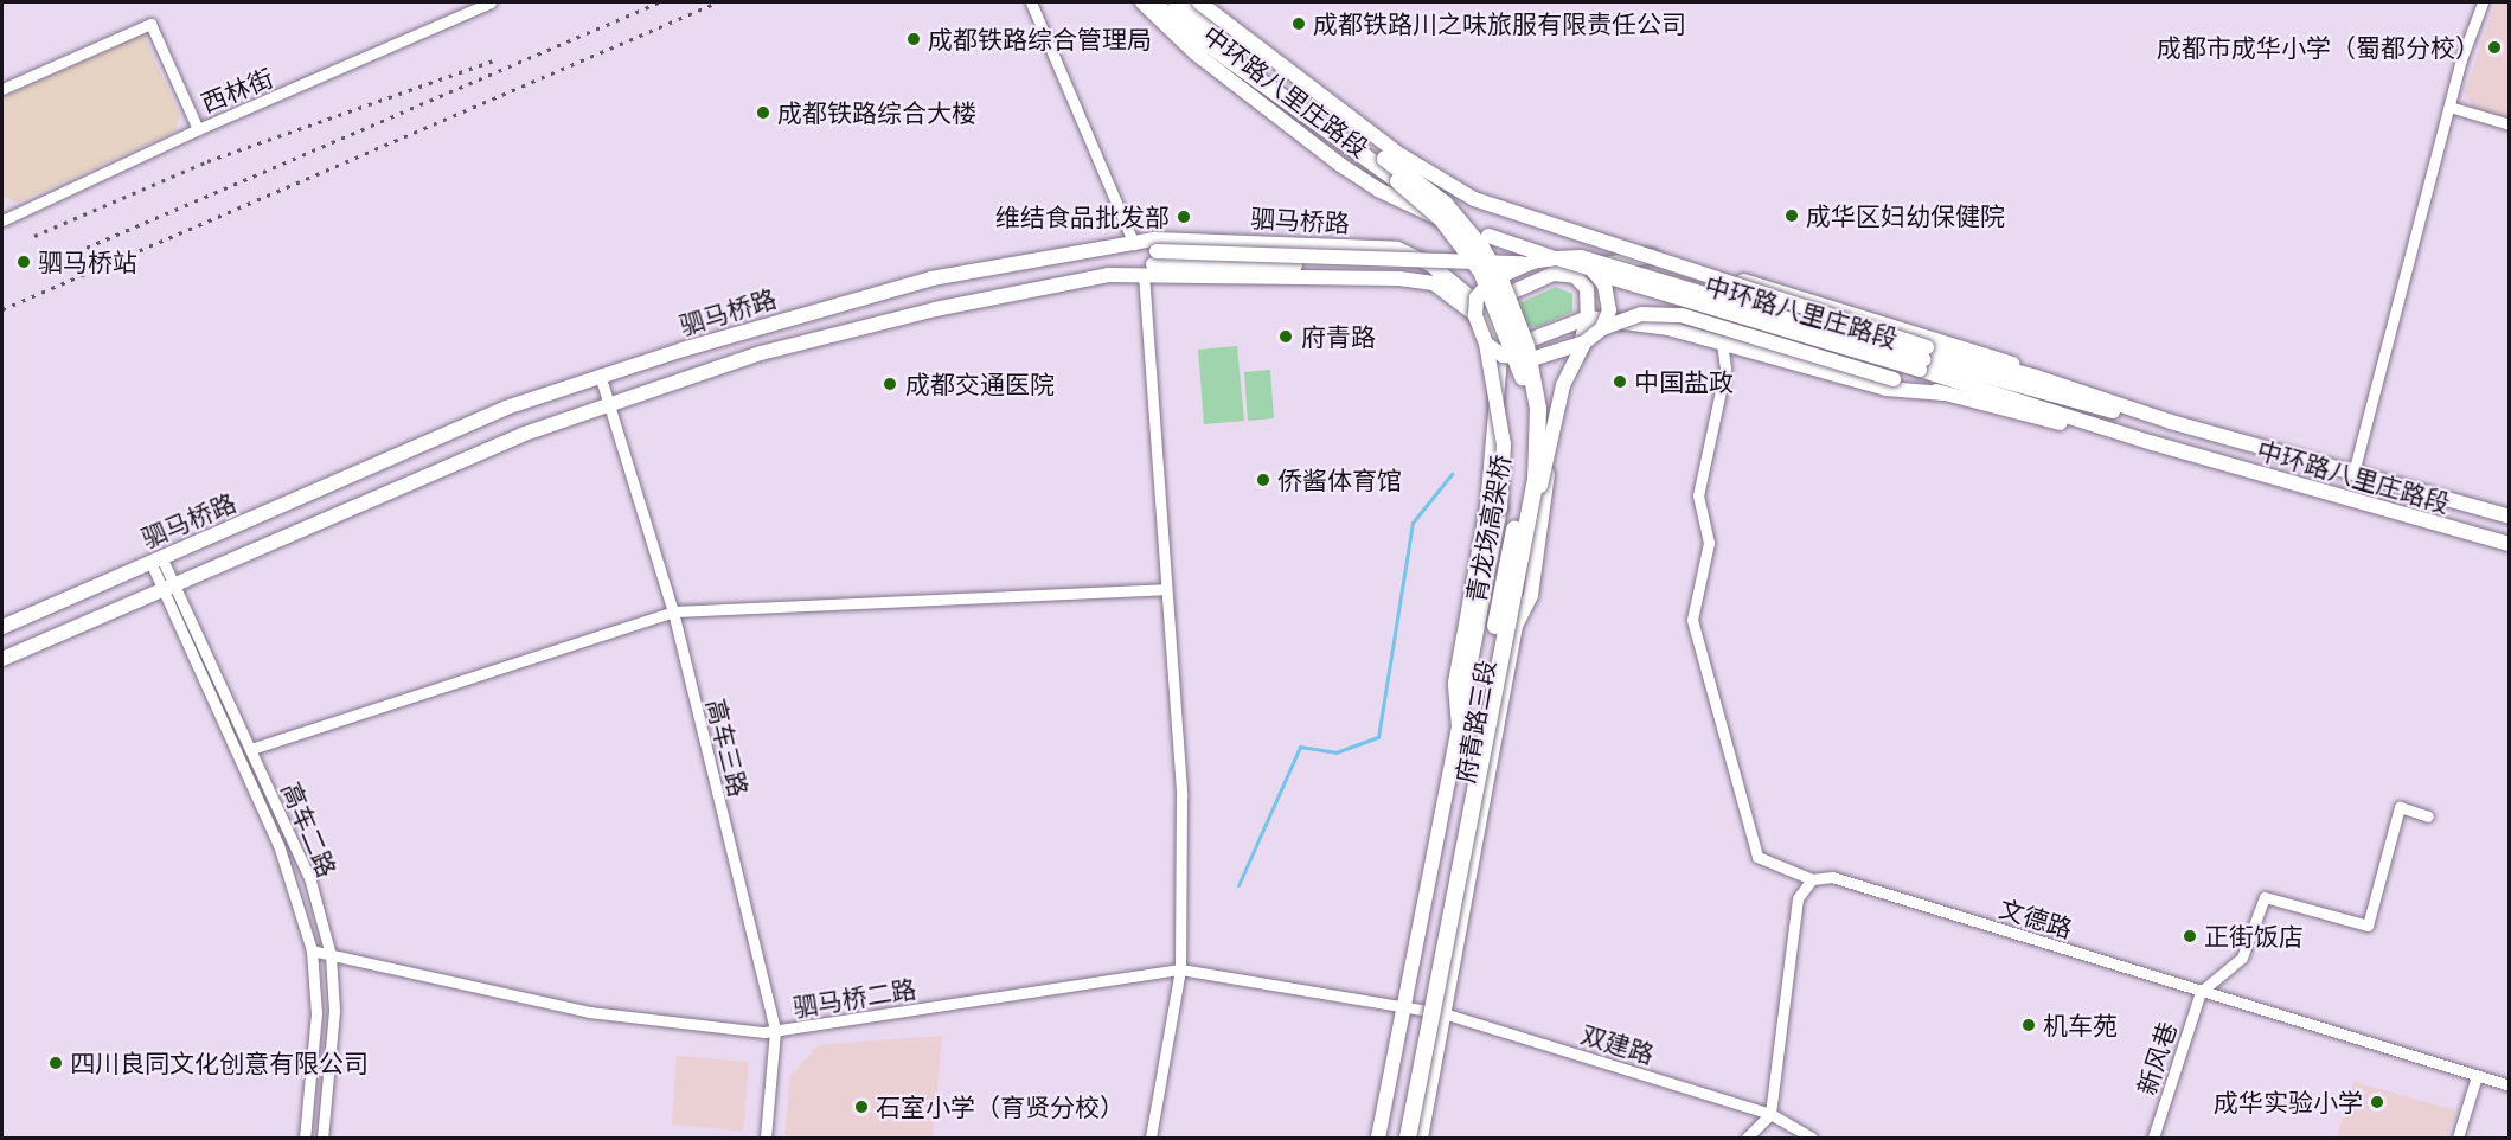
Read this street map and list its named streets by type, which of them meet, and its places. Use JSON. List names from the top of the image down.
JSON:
{
  "streets": {
    "highway": ["青龙场高架桥"],
    "main road": ["中环路八里庄路段", "驷马桥路", "府青路三段"],
    "street": [
      "西林街",
      "高车三路",
      "高车二路",
      "文德路",
      "驷马桥二路",
      "双建路",
      "新风巷"
    ]
  },
  "crossings": [
    ["驷马桥路", "府青路三段"],
    ["驷马桥路", "高车三路"],
    ["驷马桥路", "高车二路"],
    ["府青路三段", "驷马桥二路"],
    ["府青路三段", "双建路"],
    ["高车三路", "驷马桥二路"],
    ["高车二路", "驷马桥二路"],
    ["文德路", "新风巷"],
    ["驷马桥二路", "双建路"]
  ],
  "places": [
    "成都铁路川之味旅服有限责任公司",
    "成都铁路综合管理局",
    "成都市成华小学（蜀都分校）",
    "成都铁路综合大楼",
    "成华区妇幼保健院",
    "维结食品批发部",
    "驷马桥站",
    "府青路",
    "中国盐政",
    "成都交通医院",
    "侨酱体育馆",
    "正街饭店",
    "机车苑",
    "四川良同文化创意有限公司",
    "成华实验小学",
    "石室小学（育贤分校）"
  ]
}
